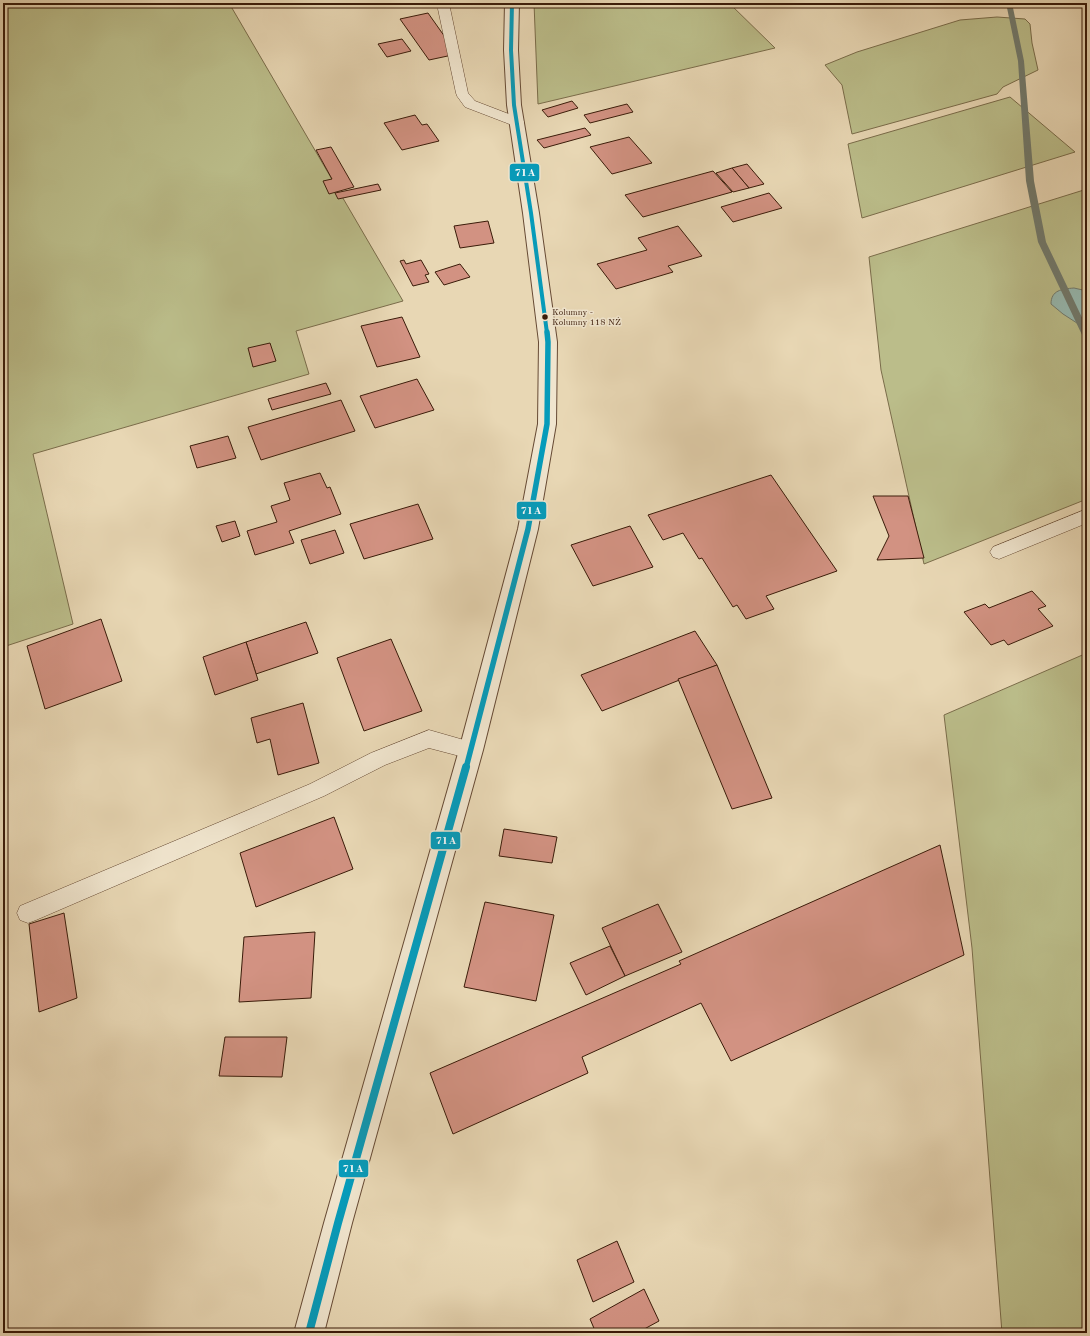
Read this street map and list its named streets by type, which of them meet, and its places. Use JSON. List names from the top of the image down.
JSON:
{
  "places": ["Kolumny - Kolumny 118 NŻ"],
  "lines": ["transit line 71A"]
}
